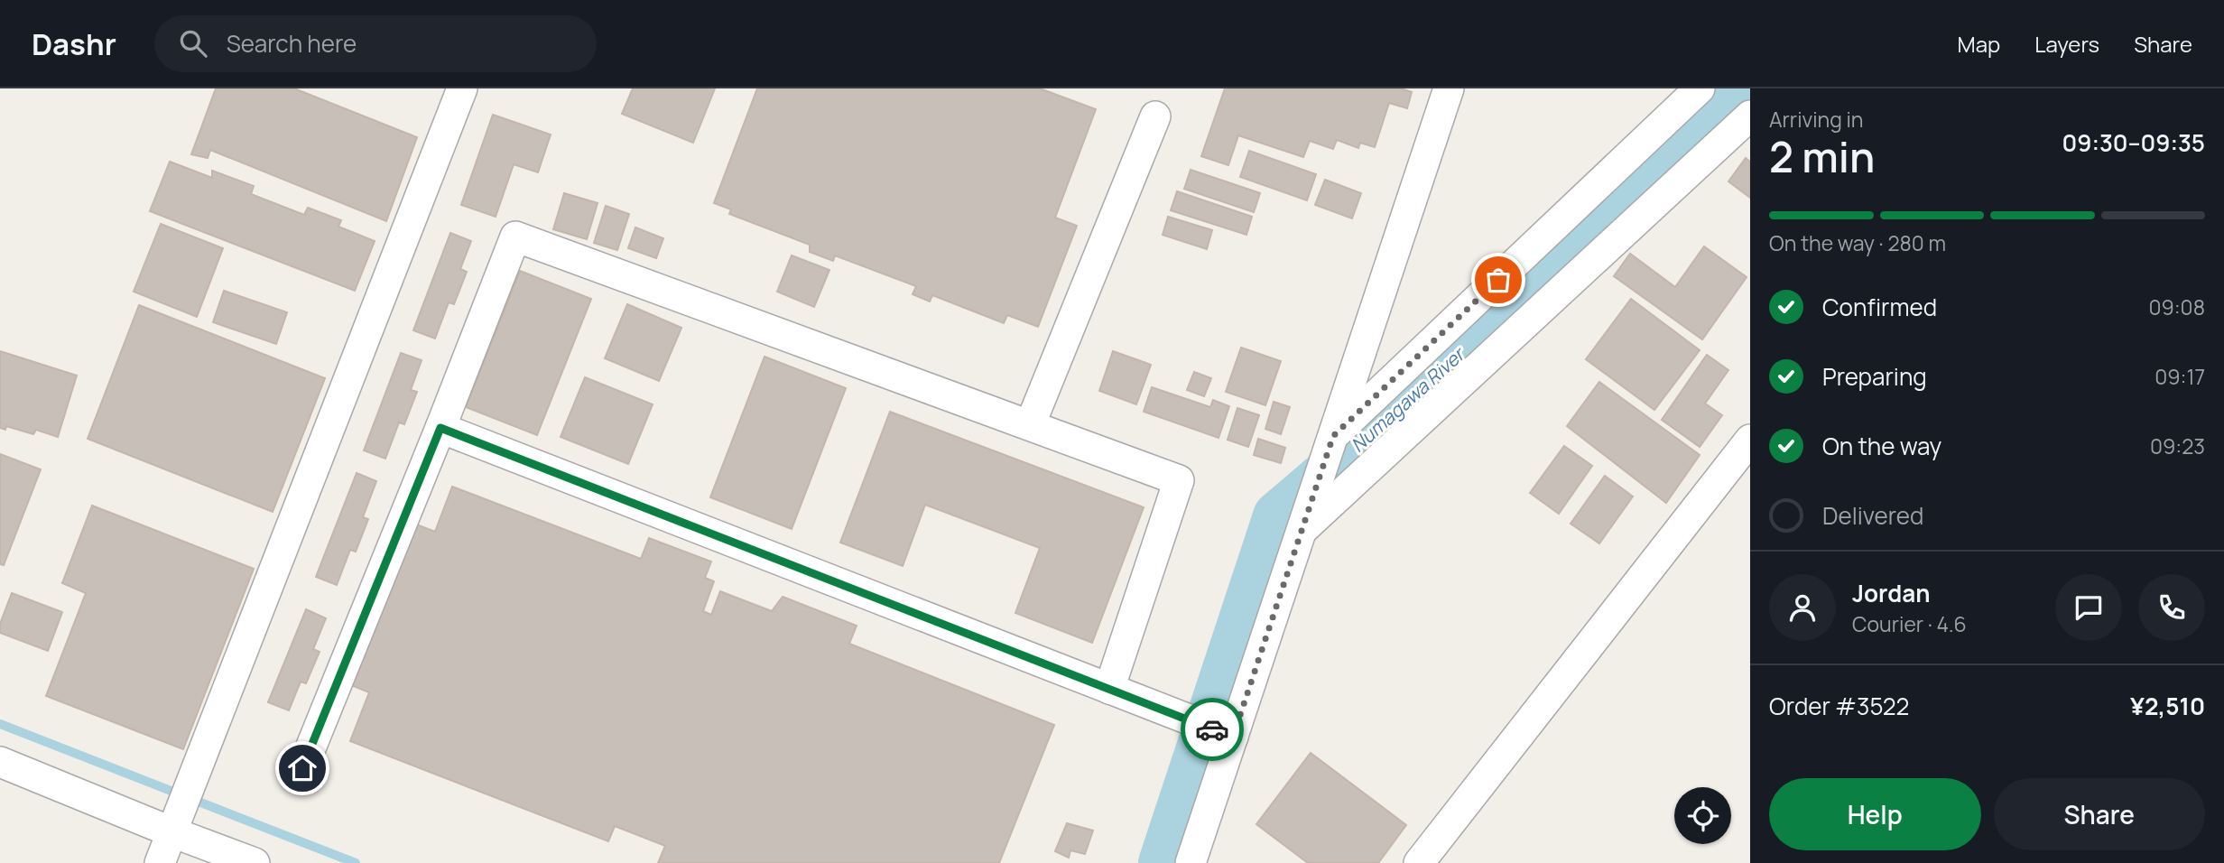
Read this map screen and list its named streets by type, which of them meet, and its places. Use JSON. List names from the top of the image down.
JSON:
{
  "water": ["Numagawa River"],
  "page": {
    "header": "Dashr",
    "search": "Search here",
    "nav": ["Map", "Layers", "Share"],
    "heading": ["2 min", "Arriving in", "09:30–09:35"],
    "panel": [
      "Jordan",
      "Courier · 4.6",
      "Order #3522",
      "¥2,510"
    ],
    "bar": "On the way · 280 m",
    "list": [
      ["Confirmed", "09:08"],
      ["Preparing", "09:17"],
      ["On the way", "09:23"],
      "Delivered"
    ],
    "buttons": ["Help", "Share"]
  }
}
